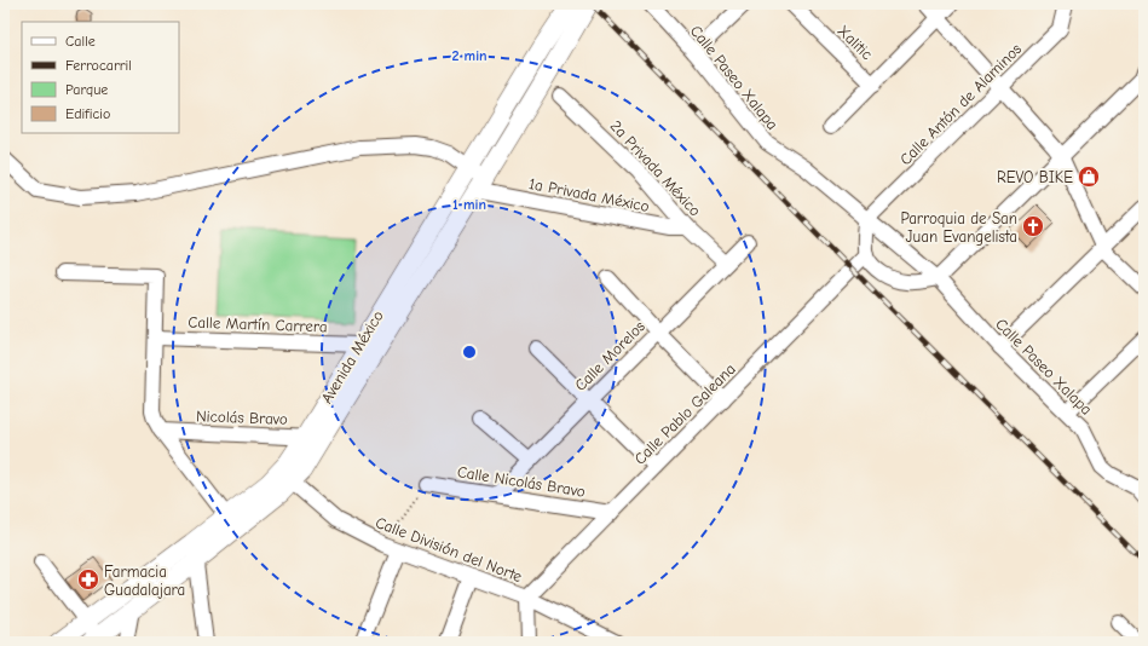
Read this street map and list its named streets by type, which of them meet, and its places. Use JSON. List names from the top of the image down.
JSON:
{
  "streets": {
    "main road": ["Avenida México"],
    "street": [
      "Xalitic",
      "Calle Paseo Xalapa",
      "Calle Antón de Alaminos",
      "2a Privada México",
      "1a Privada México",
      "Calle Martín Carrera",
      "Calle Morelos",
      "Calle Pablo Galeana",
      "Nicolás Bravo",
      "Calle Nicolás Bravo",
      "Calle División del Norte"
    ]
  },
  "crossings": [
    ["Calle Paseo Xalapa", "Calle Antón de Alaminos"],
    ["2a Privada México", "1a Privada México"],
    ["2a Privada México", "Calle Morelos"],
    ["1a Privada México", "Avenida México"],
    ["Calle Martín Carrera", "Avenida México"],
    ["Calle Morelos", "Calle Nicolás Bravo"],
    ["Avenida México", "Nicolás Bravo"],
    ["Avenida México", "Calle División del Norte"],
    ["Calle Pablo Galeana", "Calle Nicolás Bravo"],
    ["Calle Pablo Galeana", "Calle División del Norte"]
  ],
  "places": {
    "shop": ["REVO BIKE"],
    "church": ["Parroquia de San Juan Evangelista"],
    "pharmacy": ["Farmacia Guadalajara"]
  },
  "legend": [
    "Calle",
    "Ferrocarril",
    "Parque",
    "Edificio"
  ],
  "rings": ["2 min", "1 min"]
}
